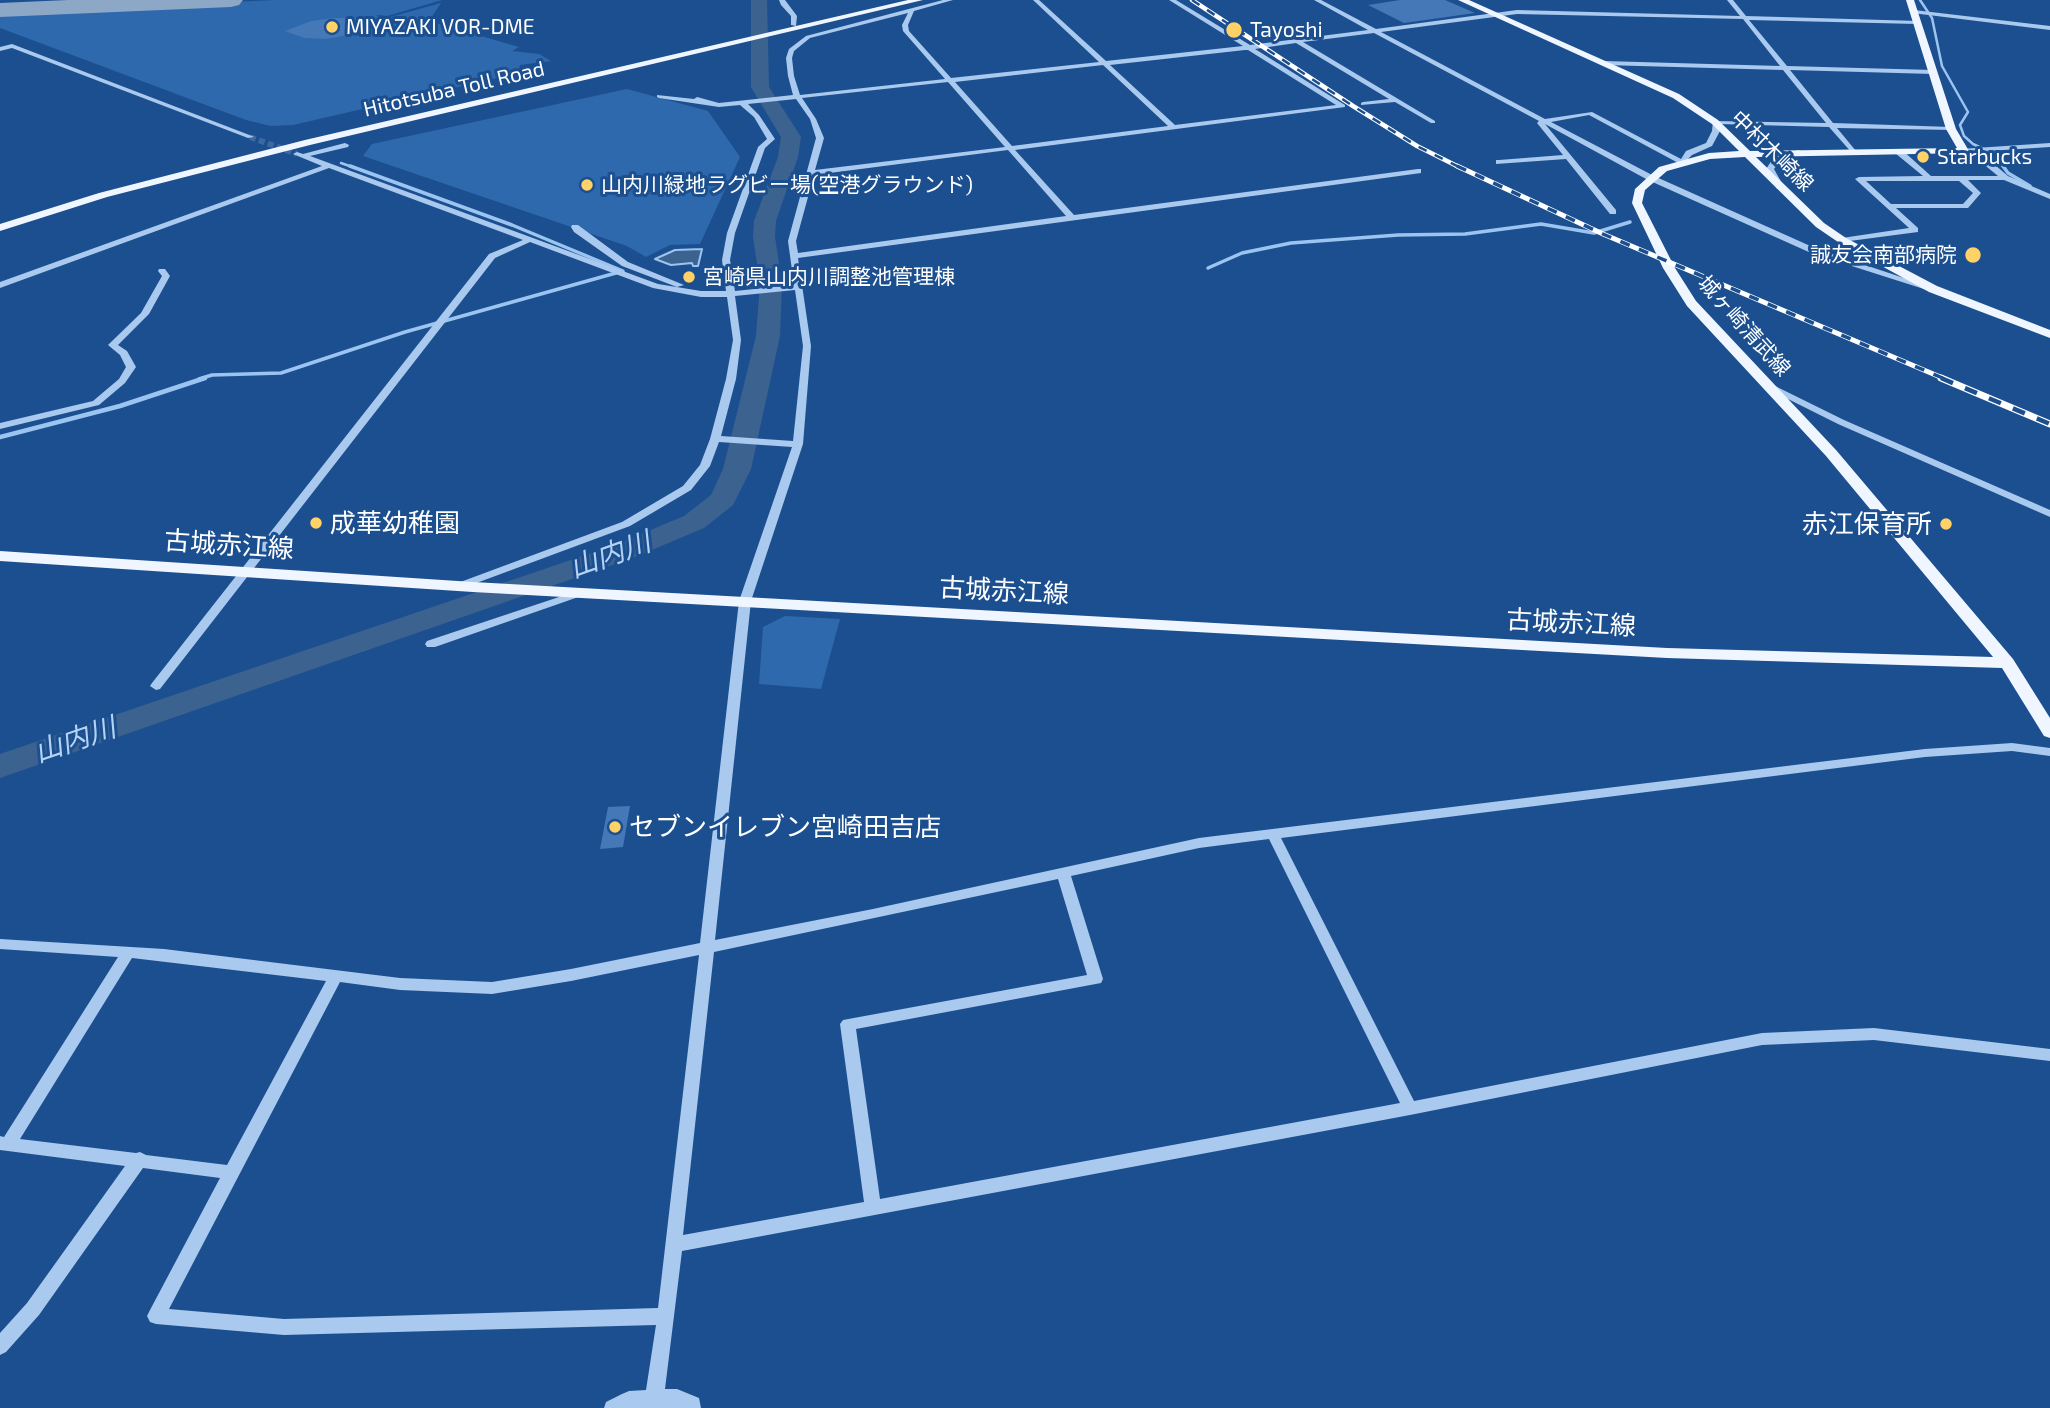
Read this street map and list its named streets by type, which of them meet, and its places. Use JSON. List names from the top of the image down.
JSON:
{
  "streets": {
    "main road": [
      "Hitotsuba Toll Road",
      "中村木崎線",
      "城ヶ崎清武線",
      "古城赤江線"
    ]
  },
  "crossings": [
    ["城ヶ崎清武線", "古城赤江線"]
  ],
  "water": ["山内川"],
  "places": [
    "MIYAZAKI VOR-DME",
    "Tayoshi",
    "Starbucks",
    "山内川緑地ラグビー場(空港グラウンド)",
    "誠友会南部病院",
    "宮崎県山内川調整池管理棟",
    "成華幼稚園",
    "赤江保育所",
    "セブンイレブン宮崎田吉店"
  ]
}
